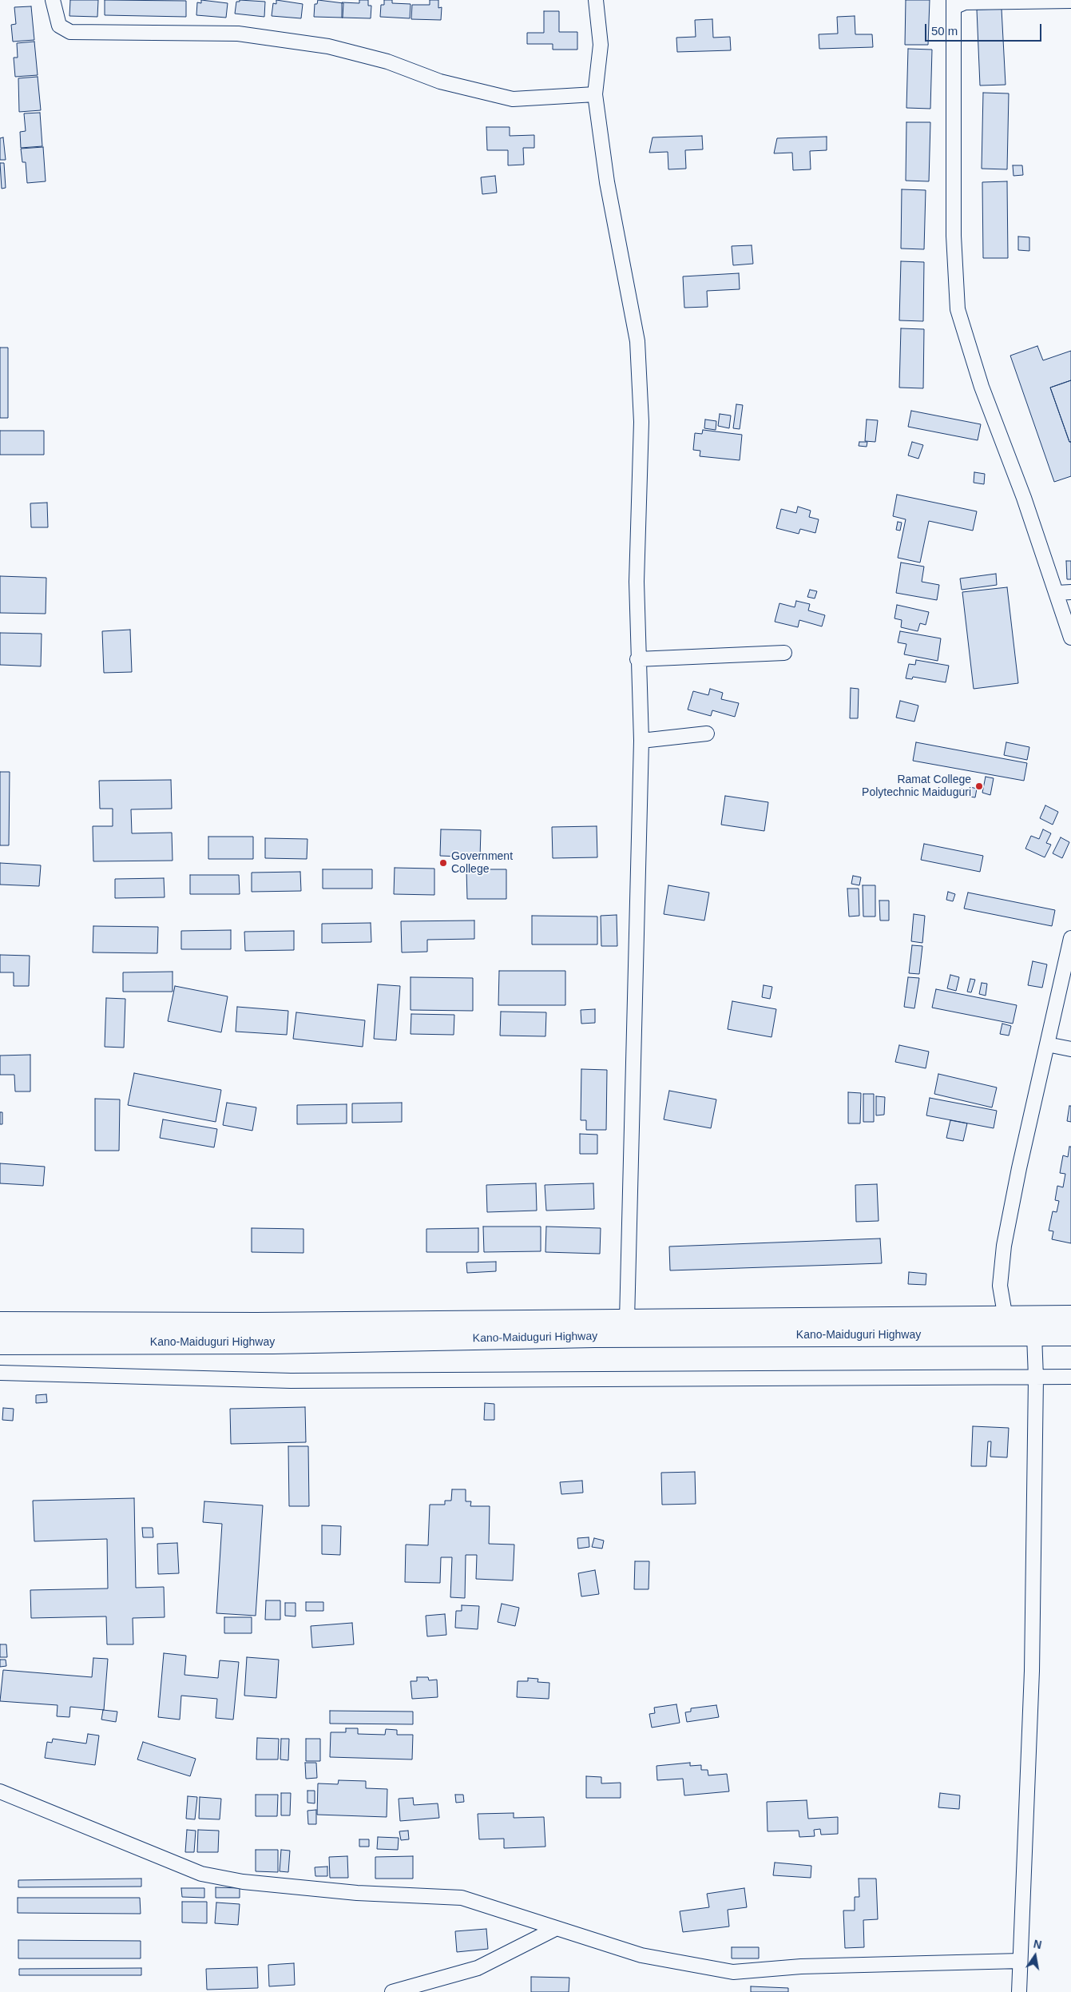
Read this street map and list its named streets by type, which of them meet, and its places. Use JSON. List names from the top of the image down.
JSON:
{
  "streets": {
    "highway": ["Kano-Maiduguri Highway"]
  },
  "places": ["Ramat College Polytechnic Maiduguri", "Government College"],
  "scale_bar": "50 m",
  "north": "top"
}
